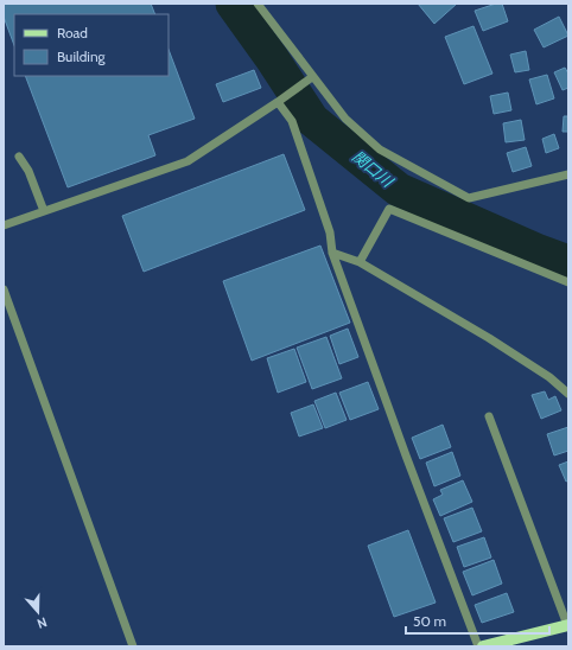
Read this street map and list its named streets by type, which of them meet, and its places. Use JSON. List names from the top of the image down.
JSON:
{
  "water": ["関口川"],
  "legend": ["Road", "Building"],
  "scale_bar": "50 m",
  "north": "bottom"
}
